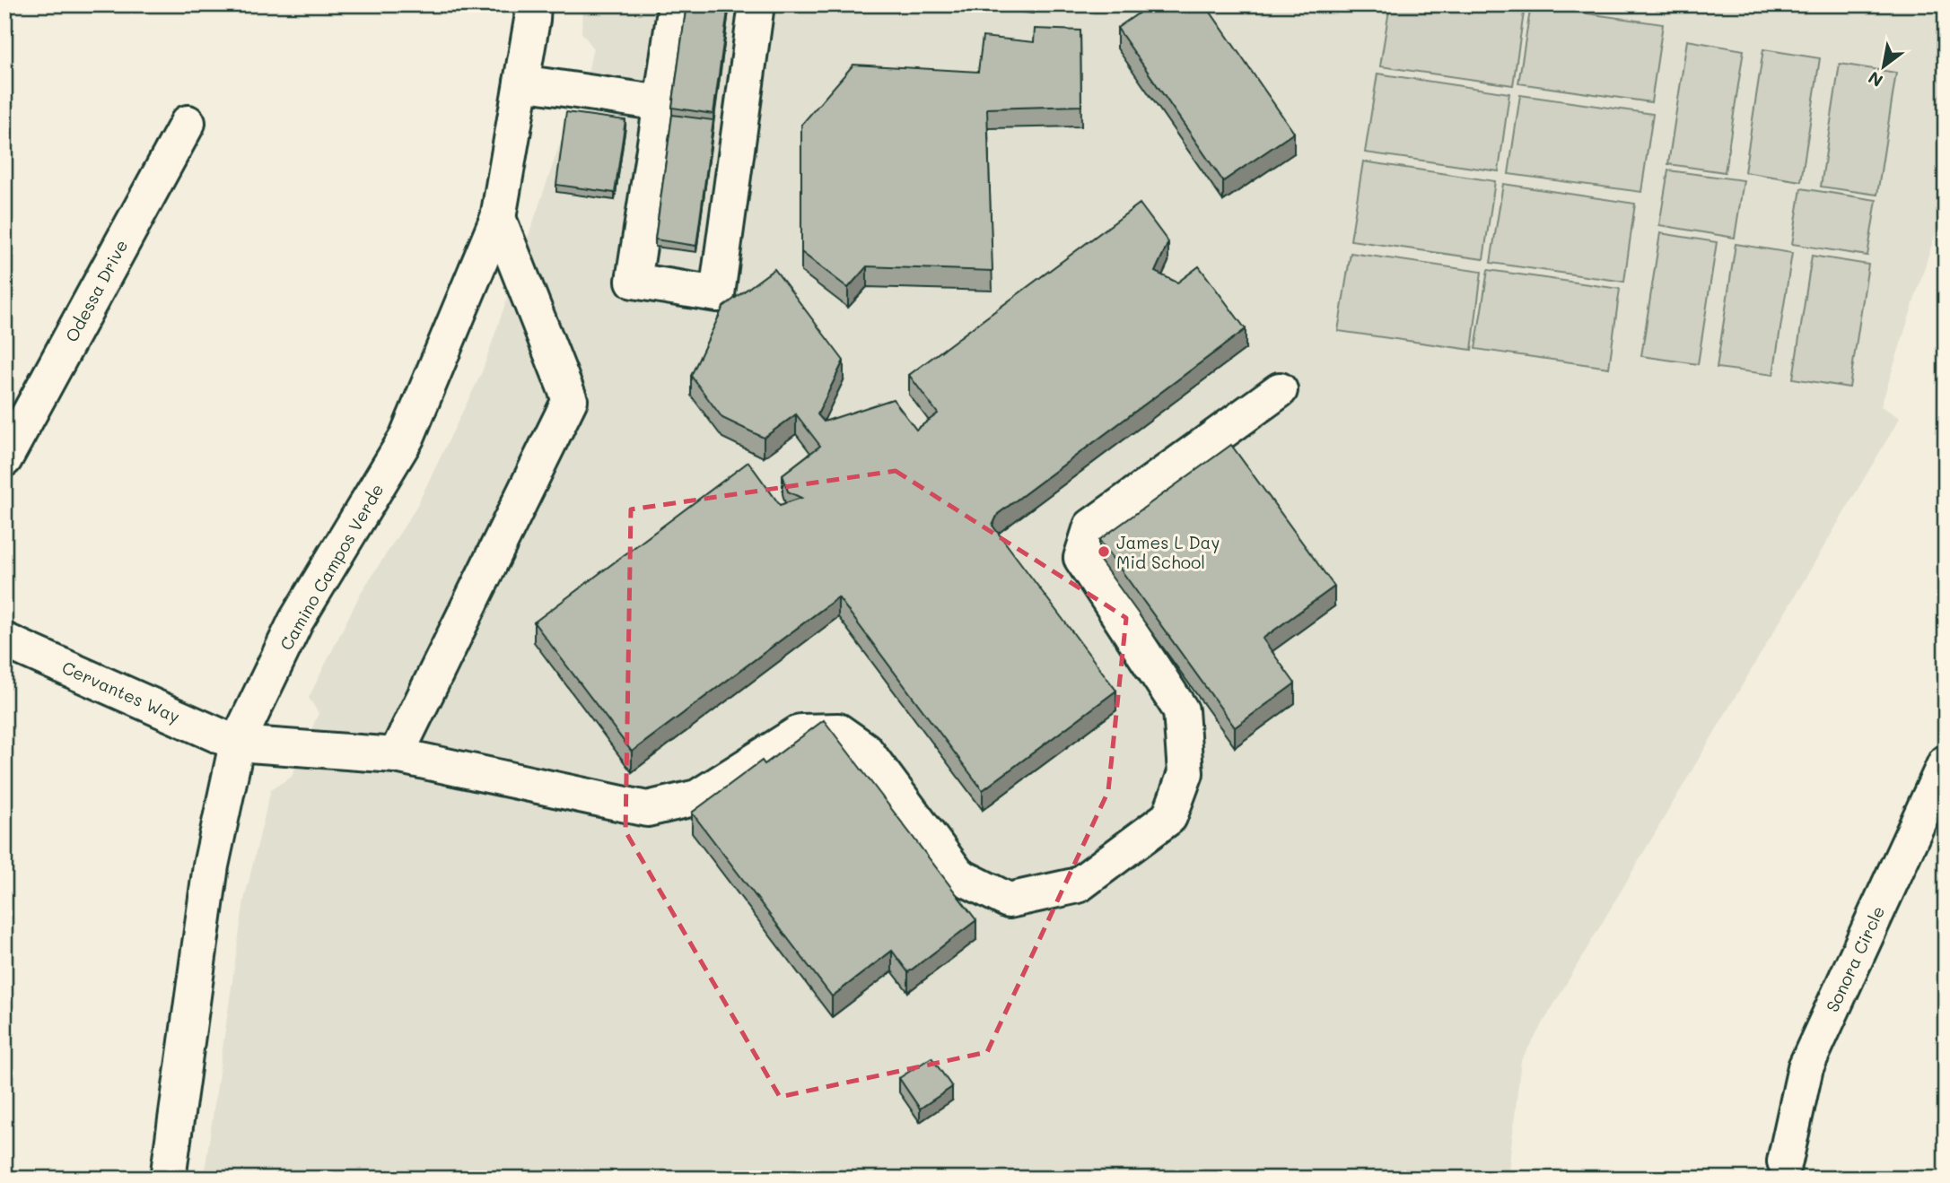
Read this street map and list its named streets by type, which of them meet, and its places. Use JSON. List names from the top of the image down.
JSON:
{
  "streets": {
    "street": [
      "Odessa Drive",
      "Camino Campos Verde",
      "Cervantes Way",
      "Sonora Circle"
    ]
  },
  "crossings": [
    ["Camino Campos Verde", "Cervantes Way"]
  ],
  "places": ["James L Day Mid School"],
  "north": "bottom left"
}
